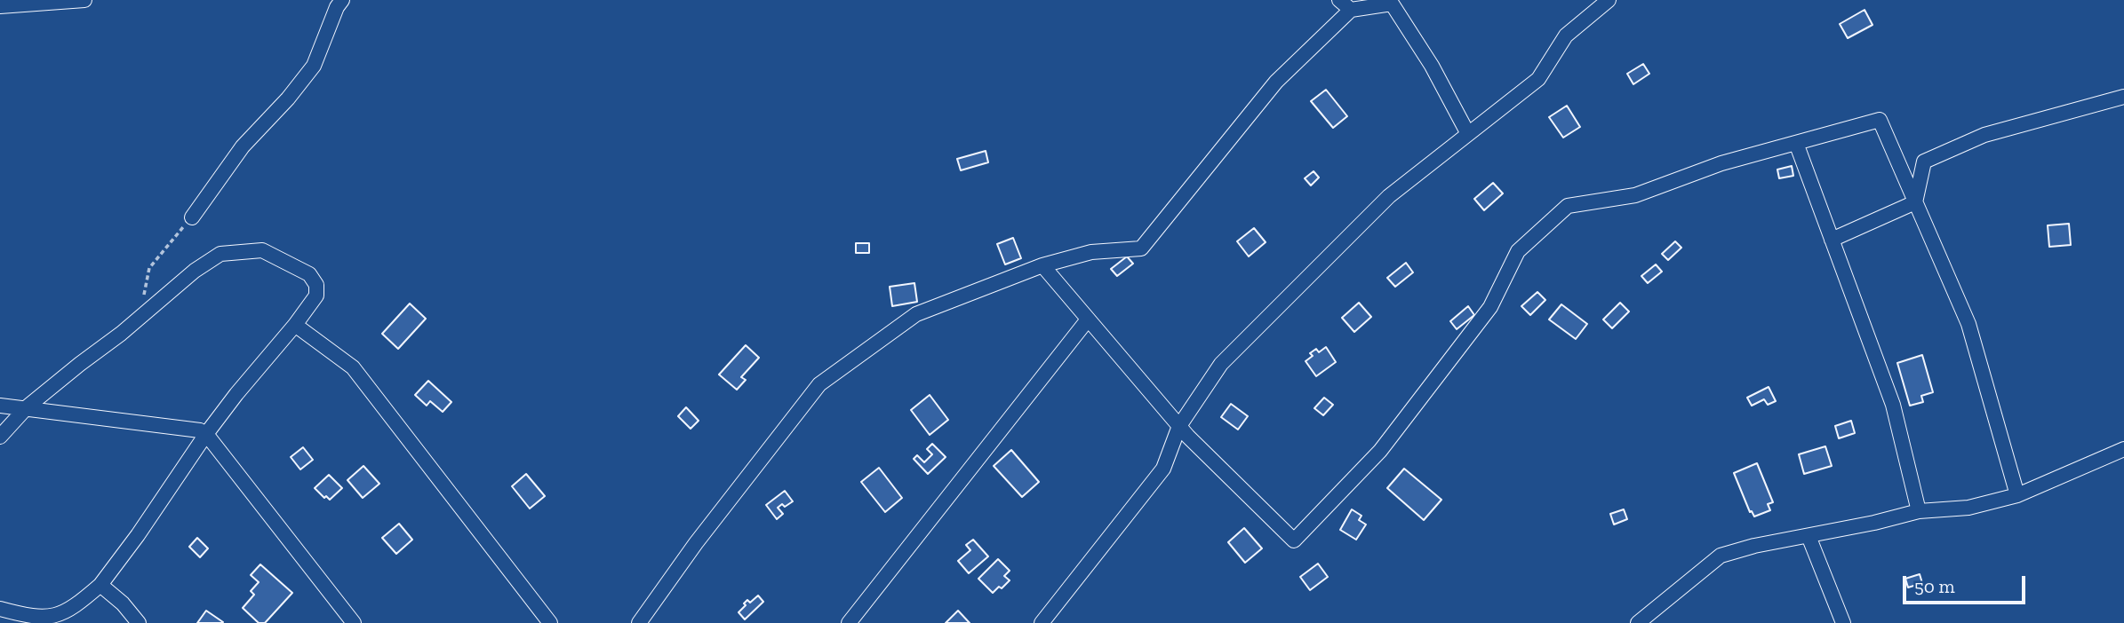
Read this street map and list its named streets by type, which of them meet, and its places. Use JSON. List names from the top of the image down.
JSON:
{
  "scale_bar": "50 m"
}
